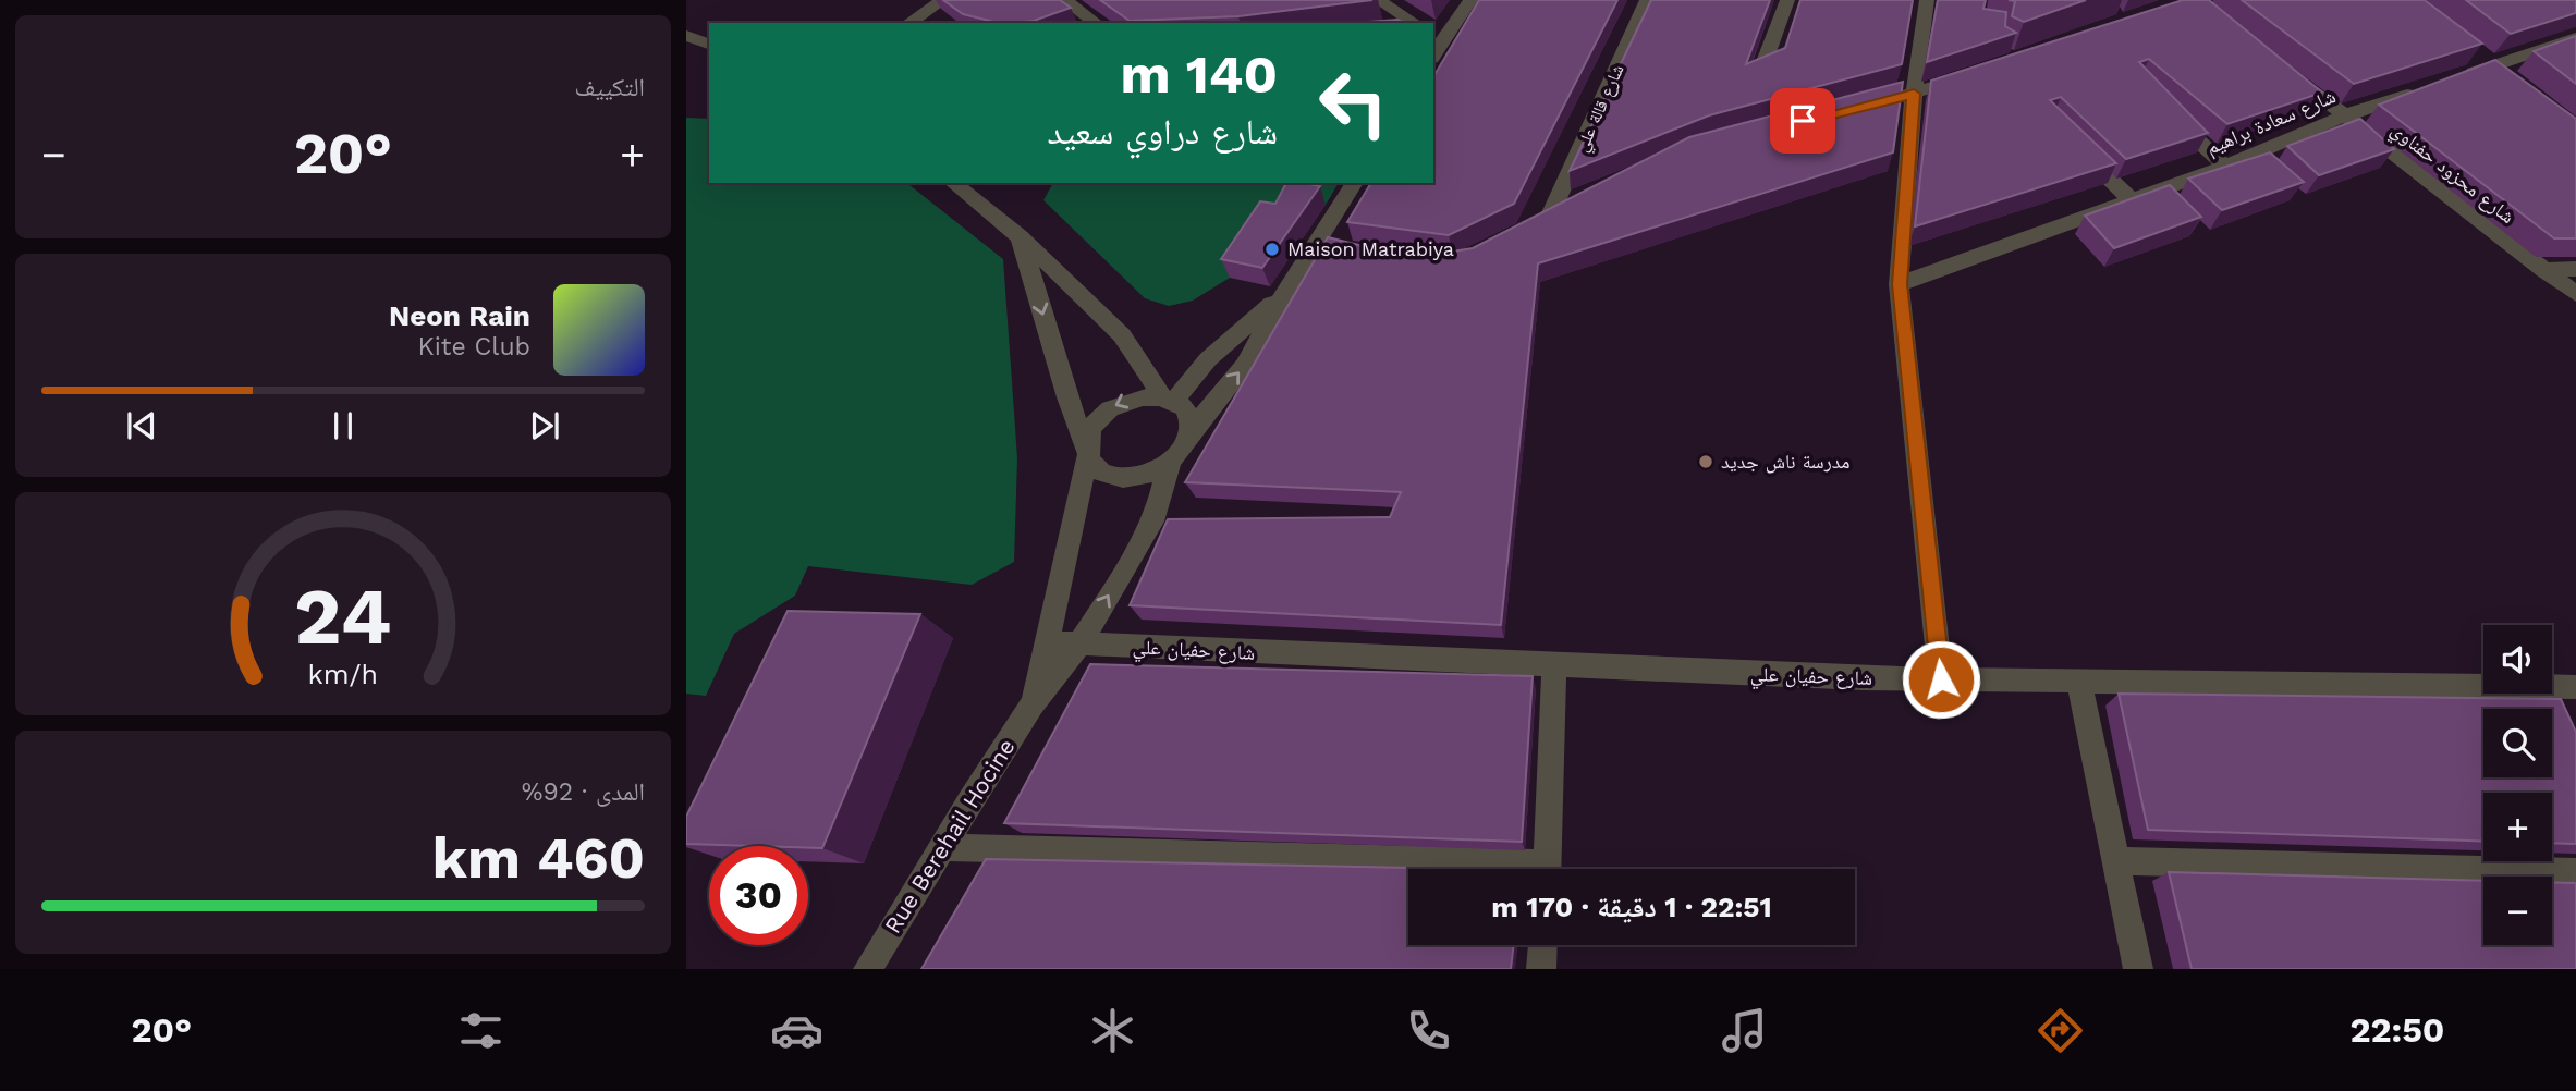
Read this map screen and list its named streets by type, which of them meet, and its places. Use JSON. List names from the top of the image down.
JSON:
{
  "streets": {
    "street": [
      "شارع قالة علي",
      "شارع سعادة براهيم",
      "شارع محزود حفناوي",
      "شارع حفيان علي",
      "Rue Berehail Hocine"
    ]
  },
  "crossings": [
    ["شارع سعادة براهيم", "شارع محزود حفناوي"]
  ],
  "places": ["Maison Matrabiya", "مدرسة ناش جديد"],
  "page": {
    "tile": [
      "التكييف",
      ["المدى · 92%", "460 km"]
    ],
    "turn": ["140 m", "شارع دراوي سعيد"],
    "heat": ["−", "20°", "+"],
    "song": ["Neon Rain", "Kite Club"],
    "map_buttons": ["+", "−"],
    "limit": "30",
    "trip": "22:51 · 1 دقيقة · 170 m",
    "tabs": ["22:50", "20°"],
    "gauge": ["24", "km/h"]
  }
}
